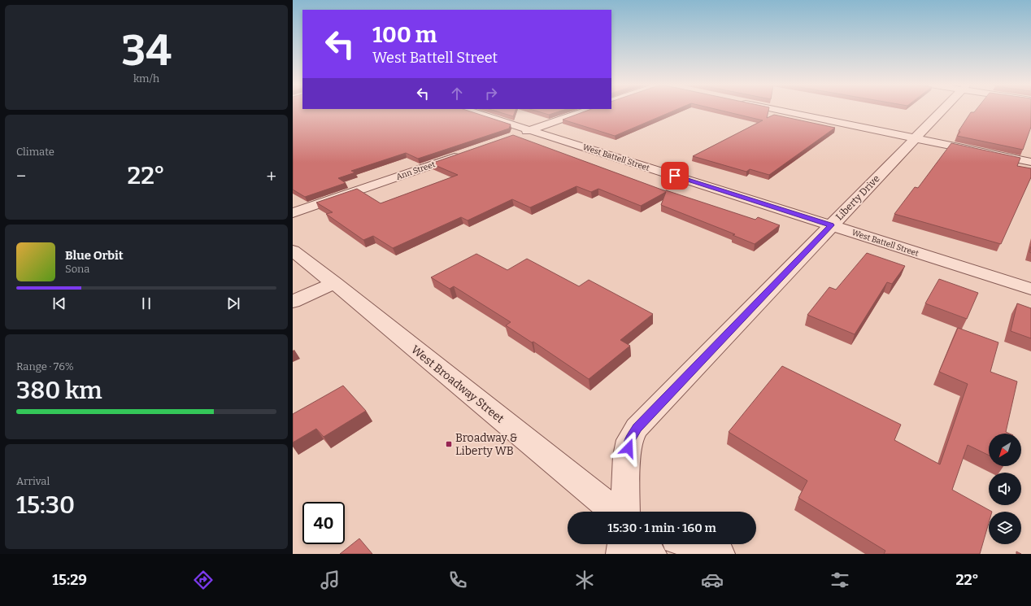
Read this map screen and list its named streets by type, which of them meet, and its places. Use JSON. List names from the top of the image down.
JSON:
{
  "streets": {
    "street": [
      "West Battell Street",
      "Ann Street",
      "Liberty Drive",
      "West Broadway Street"
    ]
  },
  "crossings": [
    ["West Battell Street", "Liberty Drive"]
  ],
  "places": {
    "transit": ["Broadway & Liberty WB"]
  },
  "north": "bottom left",
  "page": {
    "tile": [
      ["34", "km/h"],
      "Climate",
      ["Range · 76%", "380 km"],
      ["Arrival", "15:30"]
    ],
    "turn": ["100 m", "West Battell Street"],
    "heat": ["−", "22°", "+"],
    "song": ["Blue Orbit", "Sona"],
    "limit": "40",
    "trip": "15:30 · 1 min · 160 m",
    "tabs": ["15:29", "22°"]
  }
}
